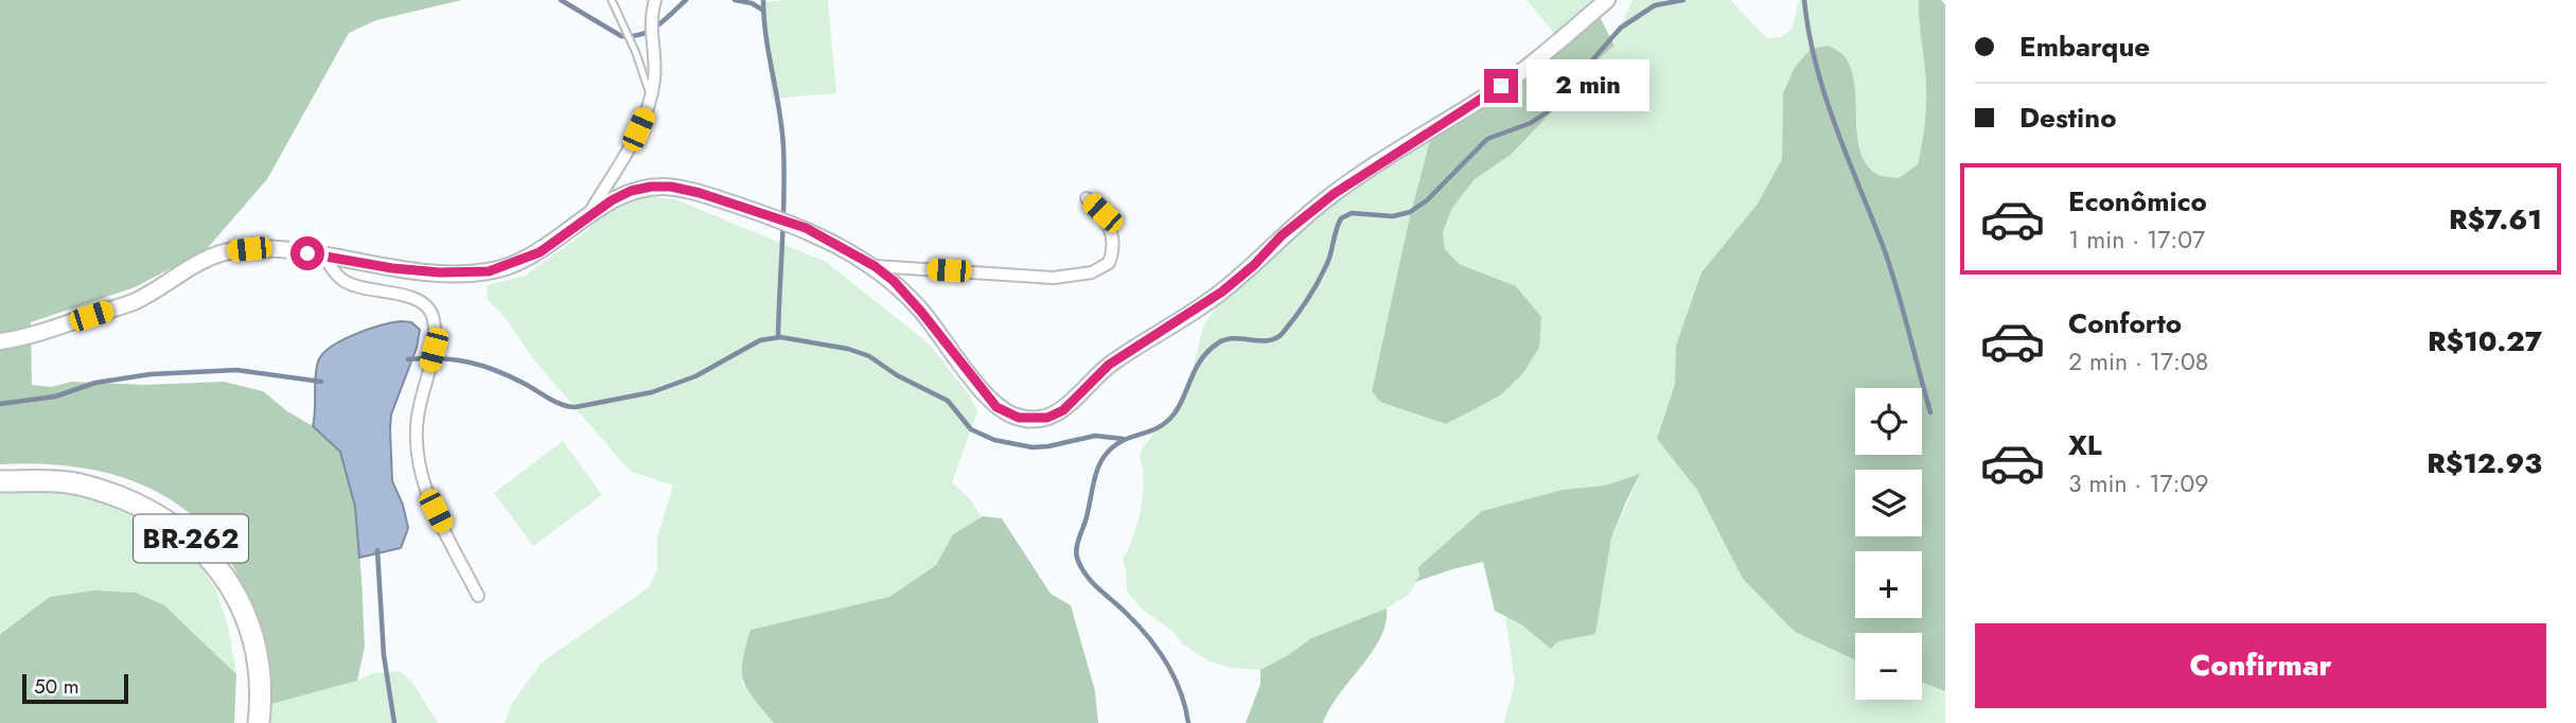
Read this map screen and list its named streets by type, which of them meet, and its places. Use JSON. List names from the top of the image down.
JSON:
{
  "streets": {
    "highway": ["BR-262"]
  },
  "scale_bar": "50 m",
  "page": {
    "banner": ["Embarque", "Destino"],
    "bubble": "2 min",
    "list": [
      {
        "name": "Econômico",
        "note": "1 min · 17:07",
        "value": "R$7.61"
      },
      {
        "name": "Conforto",
        "note": "2 min · 17:08",
        "value": "R$10.27"
      },
      {
        "name": "XL",
        "note": "3 min · 17:09",
        "value": "R$12.93"
      }
    ],
    "map_buttons": ["+", "−"],
    "buttons": "Confirmar",
    "scale": "50 m"
  }
}
